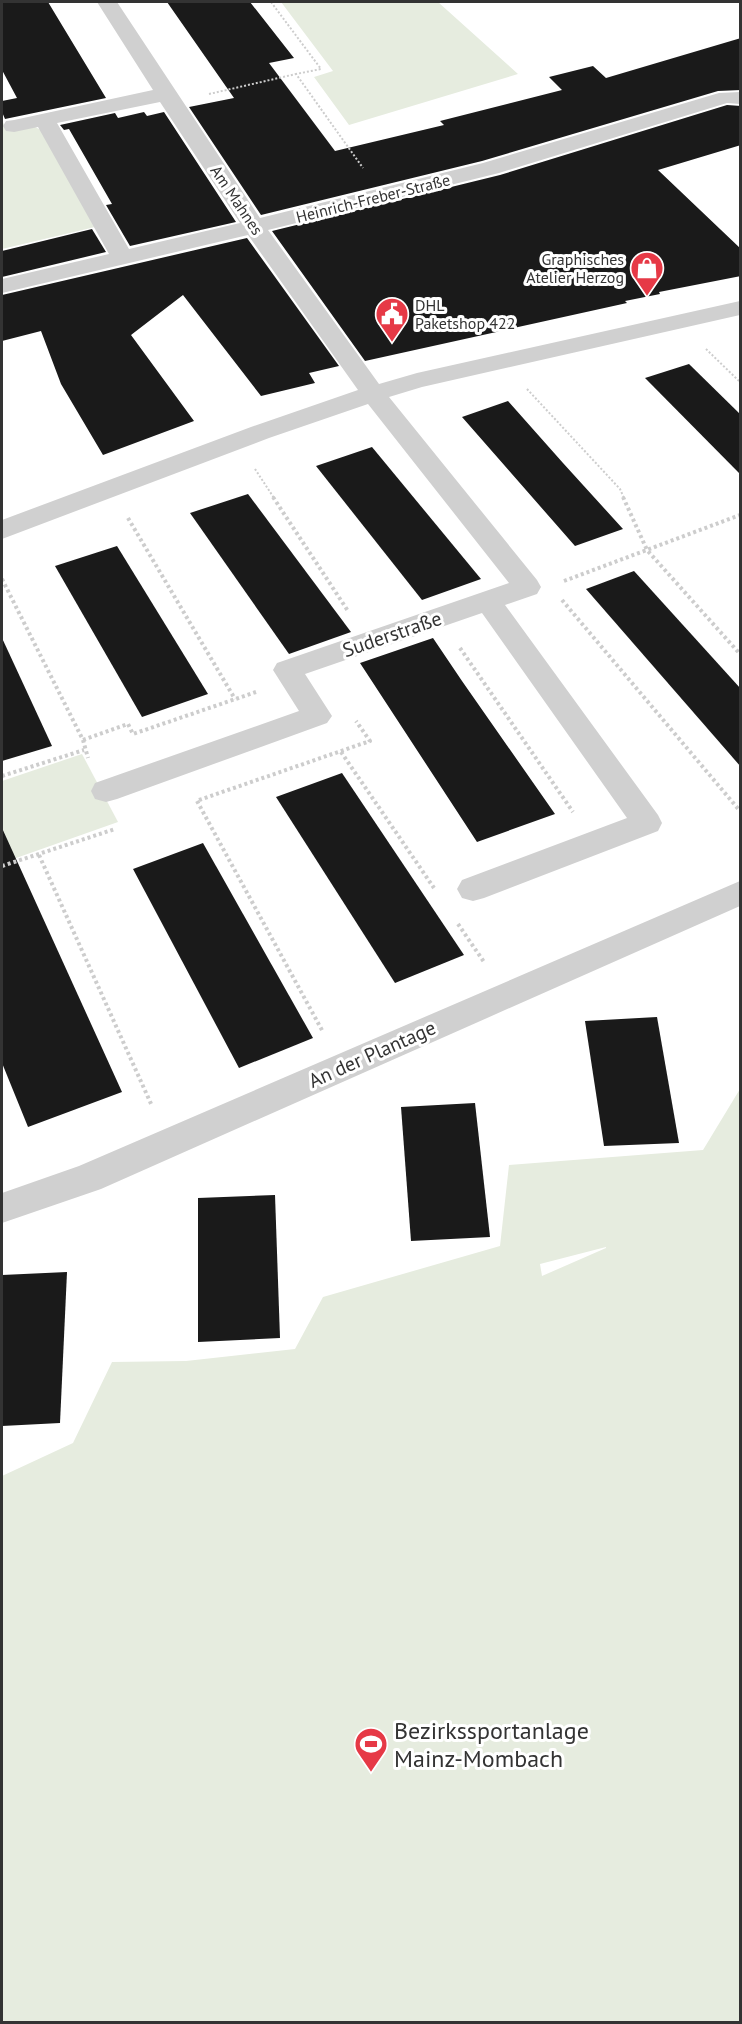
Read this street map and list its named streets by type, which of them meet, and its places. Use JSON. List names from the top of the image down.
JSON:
{
  "streets": {
    "street": [
      "Heinrich-Freber-Straße",
      "Am Mahnes",
      "Suderstraße",
      "An der Plantage"
    ]
  },
  "crossings": [
    ["Heinrich-Freber-Straße", "Am Mahnes"]
  ],
  "places": {
    "shop": ["Graphisches Atelier Herzog"],
    "public building": ["DHL Paketshop 422"],
    "sports": ["Bezirkssportanlage Mainz-Mombach"]
  }
}
